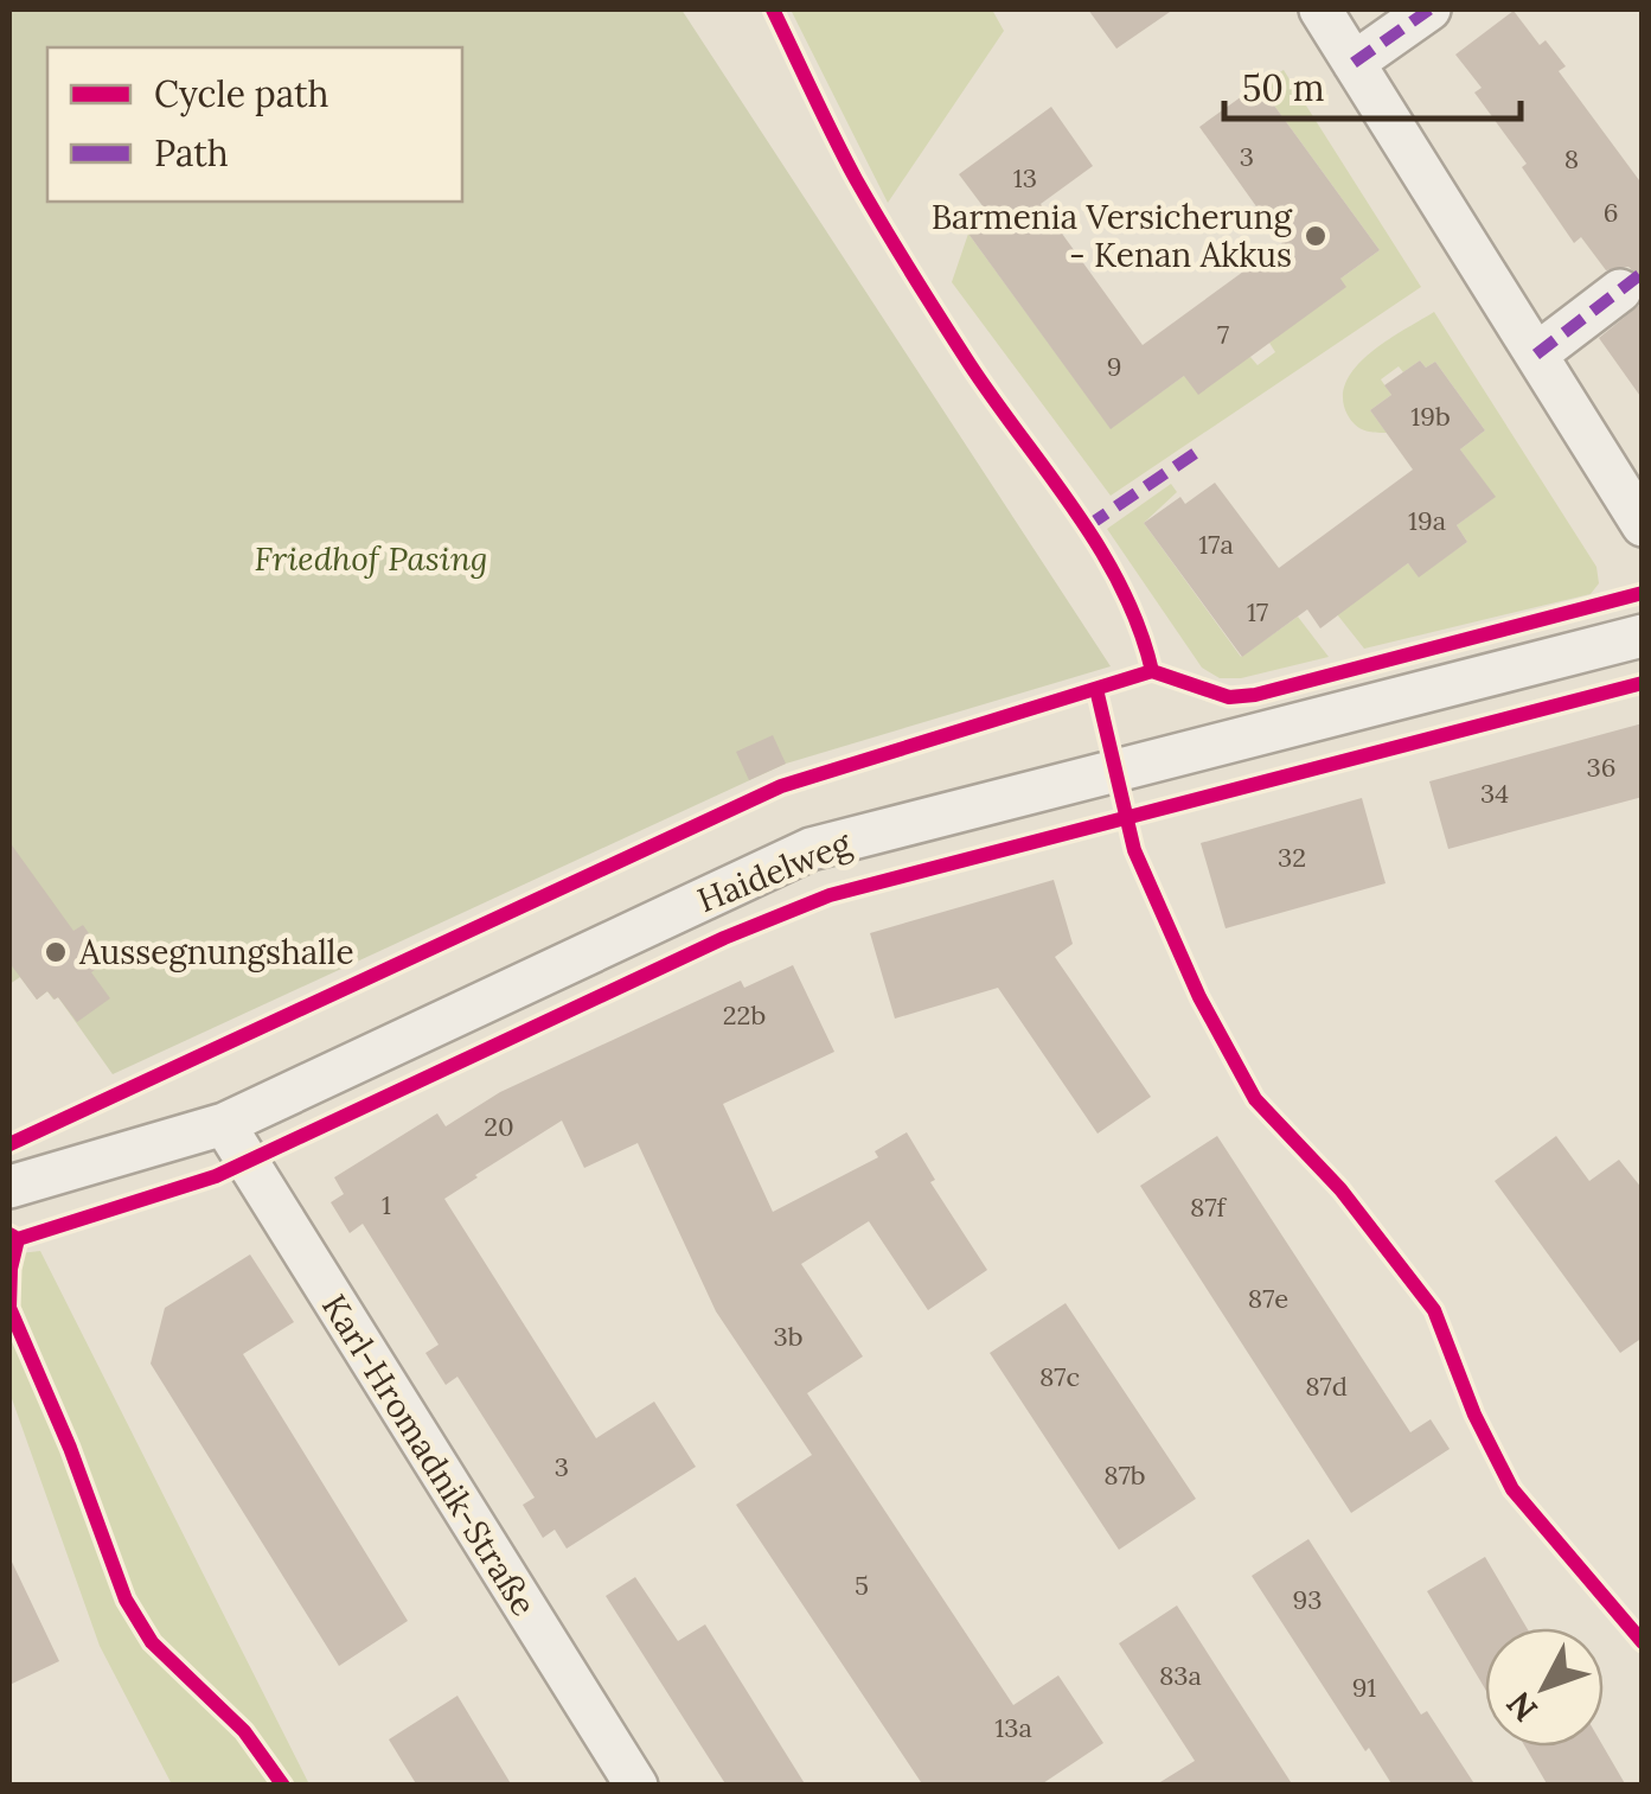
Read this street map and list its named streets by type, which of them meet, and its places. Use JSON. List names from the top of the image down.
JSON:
{
  "streets": {
    "street": ["Haidelweg", "Karl-Hromadnik-Straße"]
  },
  "crossings": [
    ["Haidelweg", "Karl-Hromadnik-Straße"]
  ],
  "parks": ["Friedhof Pasing"],
  "places": ["Barmenia Versicherung - Kenan Akkus", "Aussegnungshalle"],
  "house_numbers": [
    "3",
    "8",
    "13",
    "6",
    "7",
    "9",
    "19b",
    "19a",
    "17a",
    "17",
    "36",
    "34",
    "32",
    "22b",
    "20",
    "1",
    "87f",
    "87e",
    "3b",
    "87c",
    "87d",
    "3",
    "87b",
    "5",
    "93",
    "83a",
    "91",
    "13a"
  ],
  "legend": ["Cycle path", "Path"],
  "scale_bar": "50 m",
  "north": "bottom left"
}
